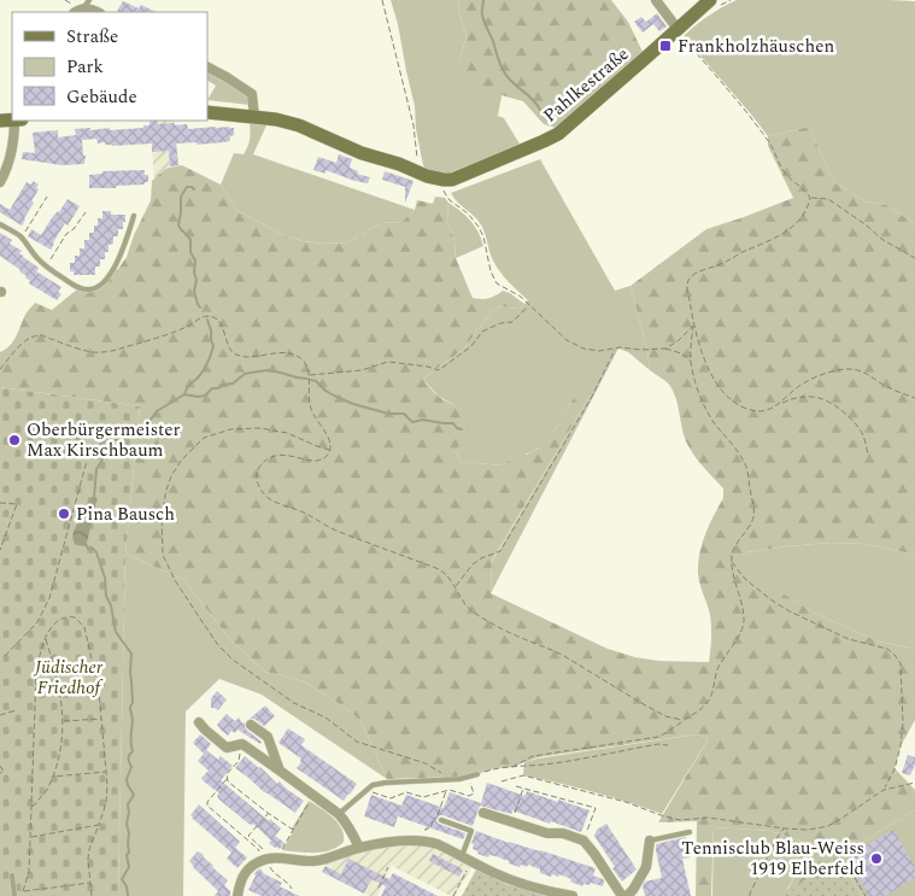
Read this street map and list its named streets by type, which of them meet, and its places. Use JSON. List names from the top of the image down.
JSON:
{
  "streets": {
    "street": ["Pahlkestraße"]
  },
  "parks": ["Jüdischer Friedhof"],
  "places": {
    "transit": ["Frankholzhäuschen"],
    "other": ["Oberbürgermeister Max Kirschbaum", "Pina Bausch", "Tennisclub Blau-Weiss 1919 Elberfeld"]
  },
  "legend": ["Straße", "Park", "Gebäude"]
}
